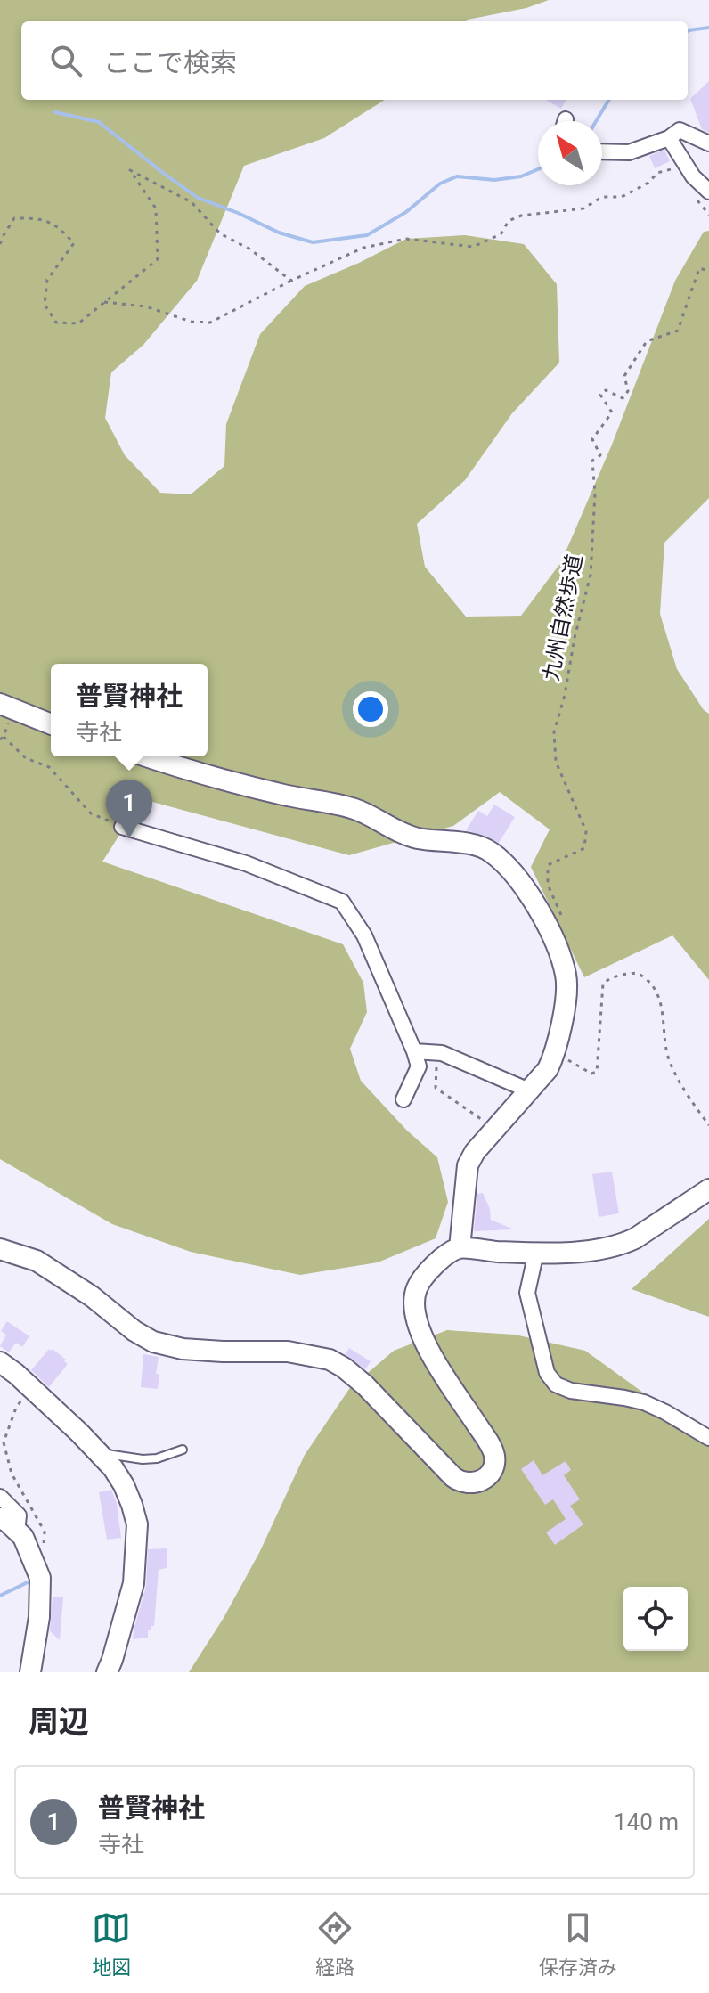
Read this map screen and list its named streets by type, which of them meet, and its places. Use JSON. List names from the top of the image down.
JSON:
{
  "streets": {
    "path": ["九州自然歩道"]
  },
  "north": "top left",
  "page": {
    "search": "ここで検索",
    "popup": ["普賢神社", "寺社"],
    "pins": "1",
    "heading": "周辺",
    "list": [
      {
        "mark": "1",
        "name": "普賢神社",
        "note": "寺社",
        "value": "140 m"
      }
    ],
    "nav": ["地図", "経路", "保存済み"]
  }
}
